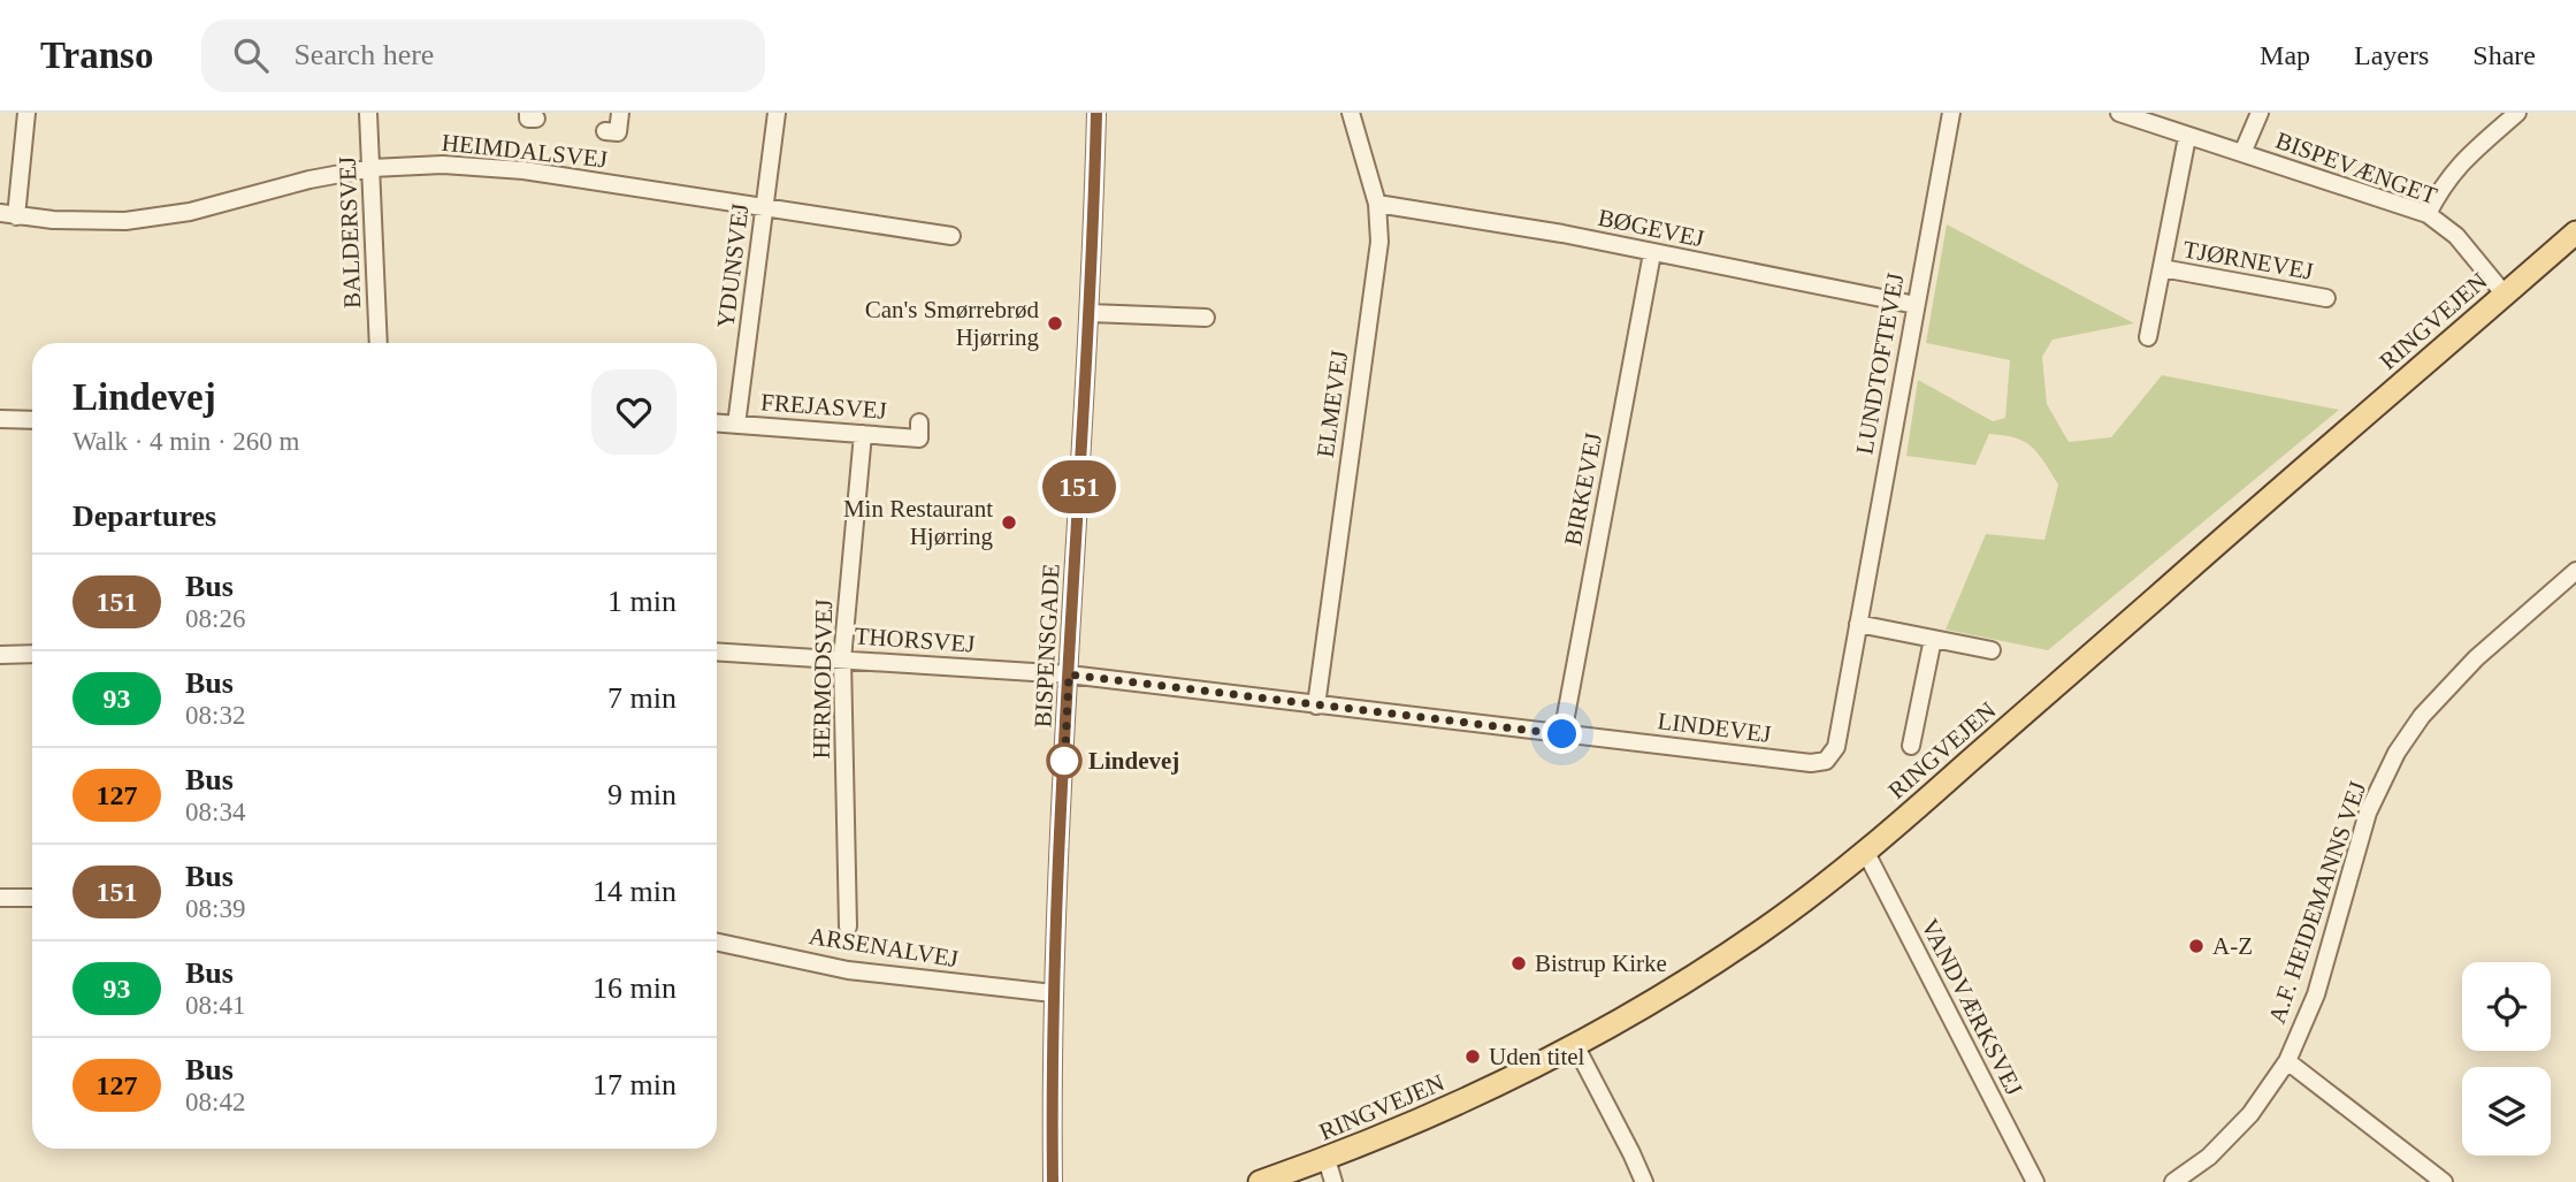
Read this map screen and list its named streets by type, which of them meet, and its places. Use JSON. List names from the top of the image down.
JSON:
{
  "streets": {
    "main road": ["RINGVEJEN"],
    "street": [
      "HEIMDALSVEJ",
      "BISPEVÆNGET",
      "BØGEVEJ",
      "BALDERSVEJ",
      "TJØRNEVEJ",
      "YDUNSVEJ",
      "LUNDTOFTEVEJ",
      "ELMEVEJ",
      "FREJASVEJ",
      "BIRKEVEJ",
      "THORSVEJ",
      "BISPENSGADE",
      "HERMODSVEJ",
      "LINDEVEJ",
      "A.F. HEIDEMANNS VEJ",
      "ARSENALVEJ",
      "VANDVÆRKSVEJ"
    ]
  },
  "crossings": [
    ["HEIMDALSVEJ", "BALDERSVEJ"],
    ["HEIMDALSVEJ", "YDUNSVEJ"],
    ["BISPEVÆNGET", "TJØRNEVEJ"],
    ["BISPEVÆNGET", "RINGVEJEN"],
    ["BØGEVEJ", "LUNDTOFTEVEJ"],
    ["BØGEVEJ", "ELMEVEJ"],
    ["BØGEVEJ", "BIRKEVEJ"],
    ["YDUNSVEJ", "FREJASVEJ"],
    ["RINGVEJEN", "VANDVÆRKSVEJ"],
    ["LUNDTOFTEVEJ", "LINDEVEJ"],
    ["ELMEVEJ", "LINDEVEJ"],
    ["FREJASVEJ", "HERMODSVEJ"],
    ["BIRKEVEJ", "LINDEVEJ"],
    ["THORSVEJ", "BISPENSGADE"],
    ["THORSVEJ", "HERMODSVEJ"],
    ["THORSVEJ", "LINDEVEJ"],
    ["BISPENSGADE", "LINDEVEJ"],
    ["BISPENSGADE", "ARSENALVEJ"]
  ],
  "places": [
    "Can's Smørrebrød Hjørring",
    "Min Restaurant Hjørring",
    "Lindevej",
    "A-Z",
    "Bistrup Kirke",
    "Uden titel"
  ],
  "lines": ["bus line 151"],
  "page": {
    "header": "Transo",
    "search": "Search here",
    "nav": ["Map", "Layers", "Share"],
    "on_map": "151",
    "heading": [
      ["Lindevej", "Walk · 4 min · 260 m"],
      "Departures"
    ],
    "list": [
      {
        "mark": "151",
        "name": "Bus",
        "note": "08:26",
        "value": "1 min"
      },
      {
        "mark": "93",
        "name": "Bus",
        "note": "08:32",
        "value": "7 min"
      },
      {
        "mark": "127",
        "name": "Bus",
        "note": "08:34",
        "value": "9 min"
      },
      {
        "mark": "151",
        "name": "Bus",
        "note": "08:39",
        "value": "14 min"
      },
      {
        "mark": "93",
        "name": "Bus",
        "note": "08:41",
        "value": "16 min"
      },
      {
        "mark": "127",
        "name": "Bus",
        "note": "08:42",
        "value": "17 min"
      }
    ]
  }
}
